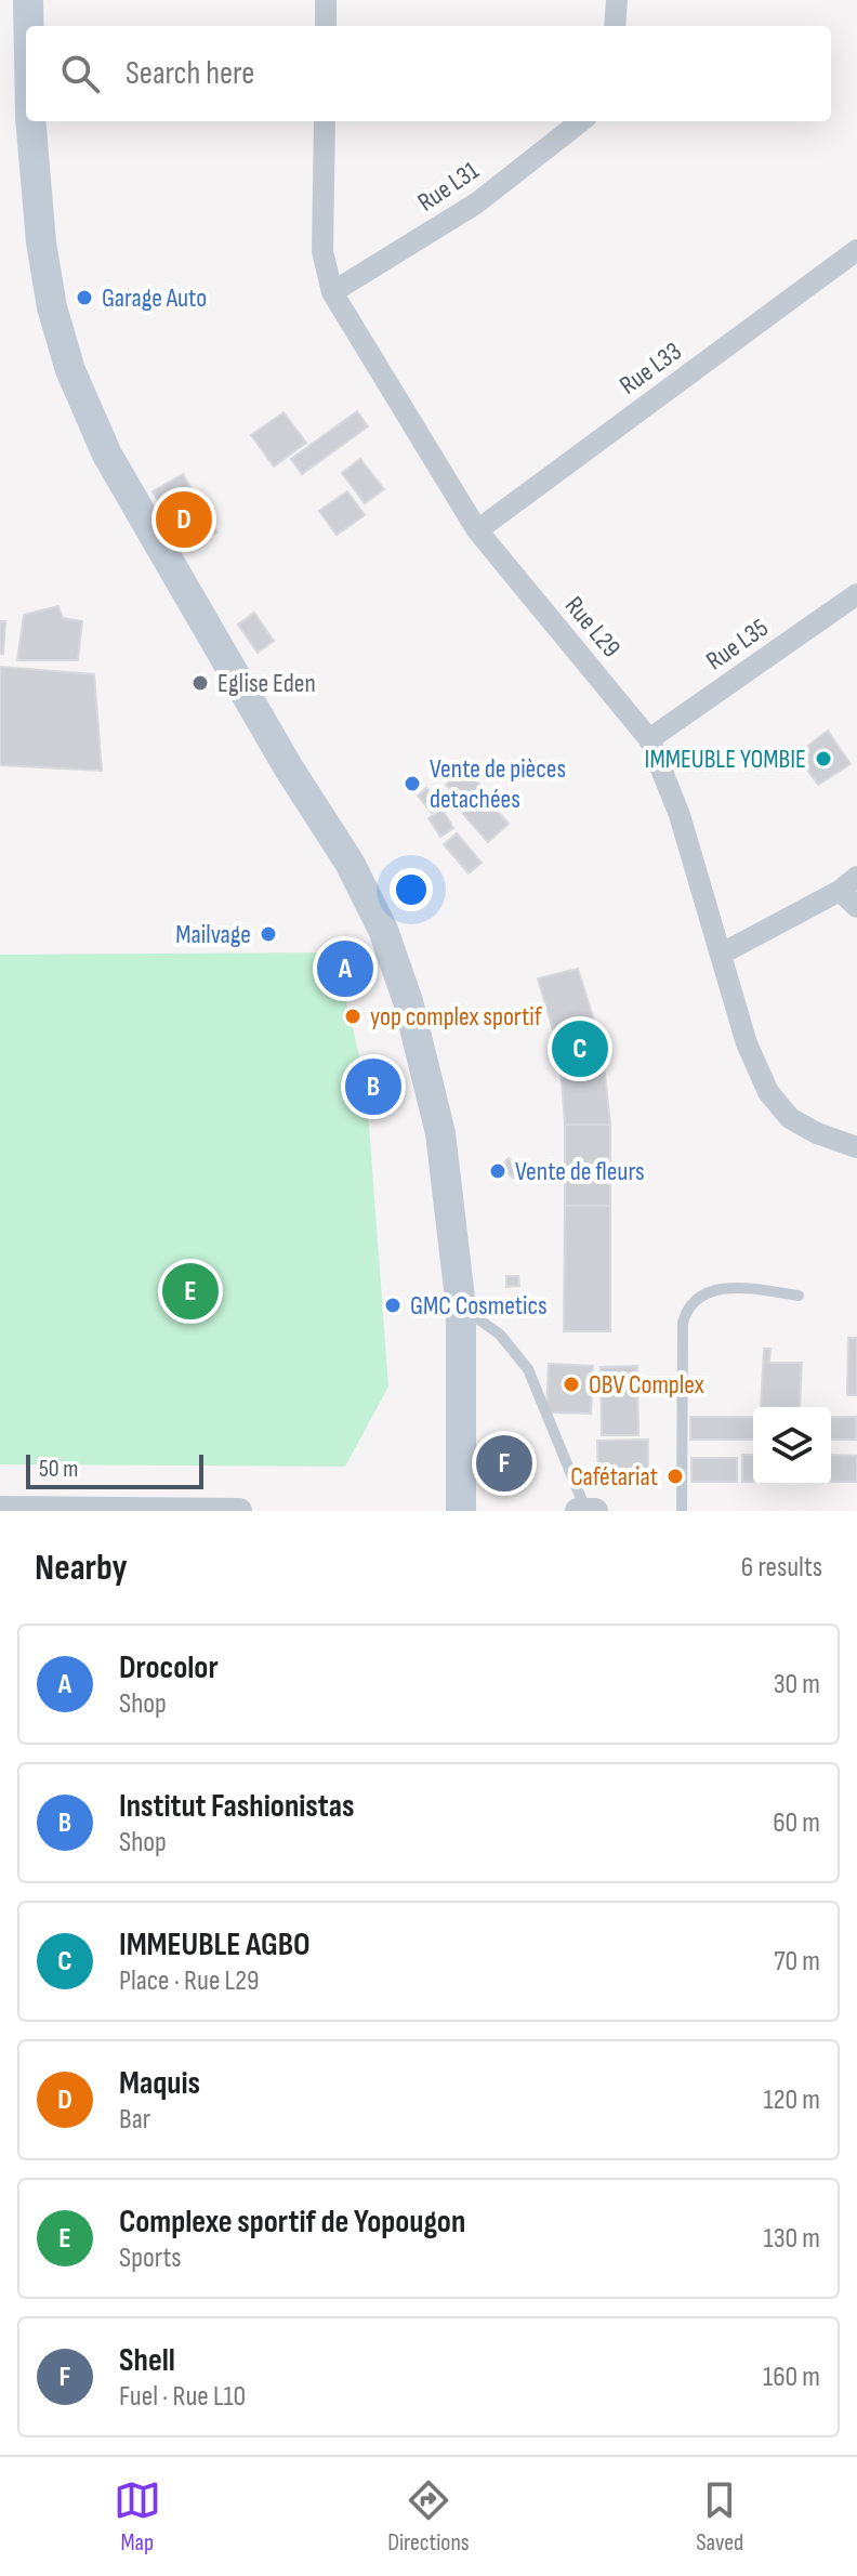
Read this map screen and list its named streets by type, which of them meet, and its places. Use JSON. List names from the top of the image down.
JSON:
{
  "streets": {
    "street": [
      "Rue L31",
      "Rue L33",
      "Rue L29",
      "Rue L35"
    ]
  },
  "crossings": [
    ["Rue L31", "Rue L29"],
    ["Rue L33", "Rue L29"],
    ["Rue L29", "Rue L35"]
  ],
  "places": [
    "Garage Auto",
    "Eglise Eden",
    "IMMEUBLE YOMBIE",
    "Vente de pièces detachées",
    "Mailvage",
    "yop complex sportif",
    "Vente de fleurs",
    "GMC Cosmetics",
    "OBV Complex",
    "Cafétariat"
  ],
  "scale_bar": "50 m",
  "page": {
    "search": "Search here",
    "pins": [
      "D",
      "A",
      "C",
      "B",
      "E",
      "F"
    ],
    "scale": "50 m",
    "heading": ["Nearby", "6 results"],
    "list": [
      {
        "mark": "A",
        "name": "Drocolor",
        "note": "Shop",
        "value": "30 m"
      },
      {
        "mark": "B",
        "name": "Institut Fashionistas",
        "note": "Shop",
        "value": "60 m"
      },
      {
        "mark": "C",
        "name": "IMMEUBLE AGBO",
        "note": "Place · Rue L29",
        "value": "70 m"
      },
      {
        "mark": "D",
        "name": "Maquis",
        "note": "Bar",
        "value": "120 m"
      },
      {
        "mark": "E",
        "name": "Complexe sportif de Yopougon",
        "note": "Sports",
        "value": "130 m"
      },
      {
        "mark": "F",
        "name": "Shell",
        "note": "Fuel · Rue L10",
        "value": "160 m"
      }
    ],
    "nav": ["Map", "Directions", "Saved"]
  }
}
